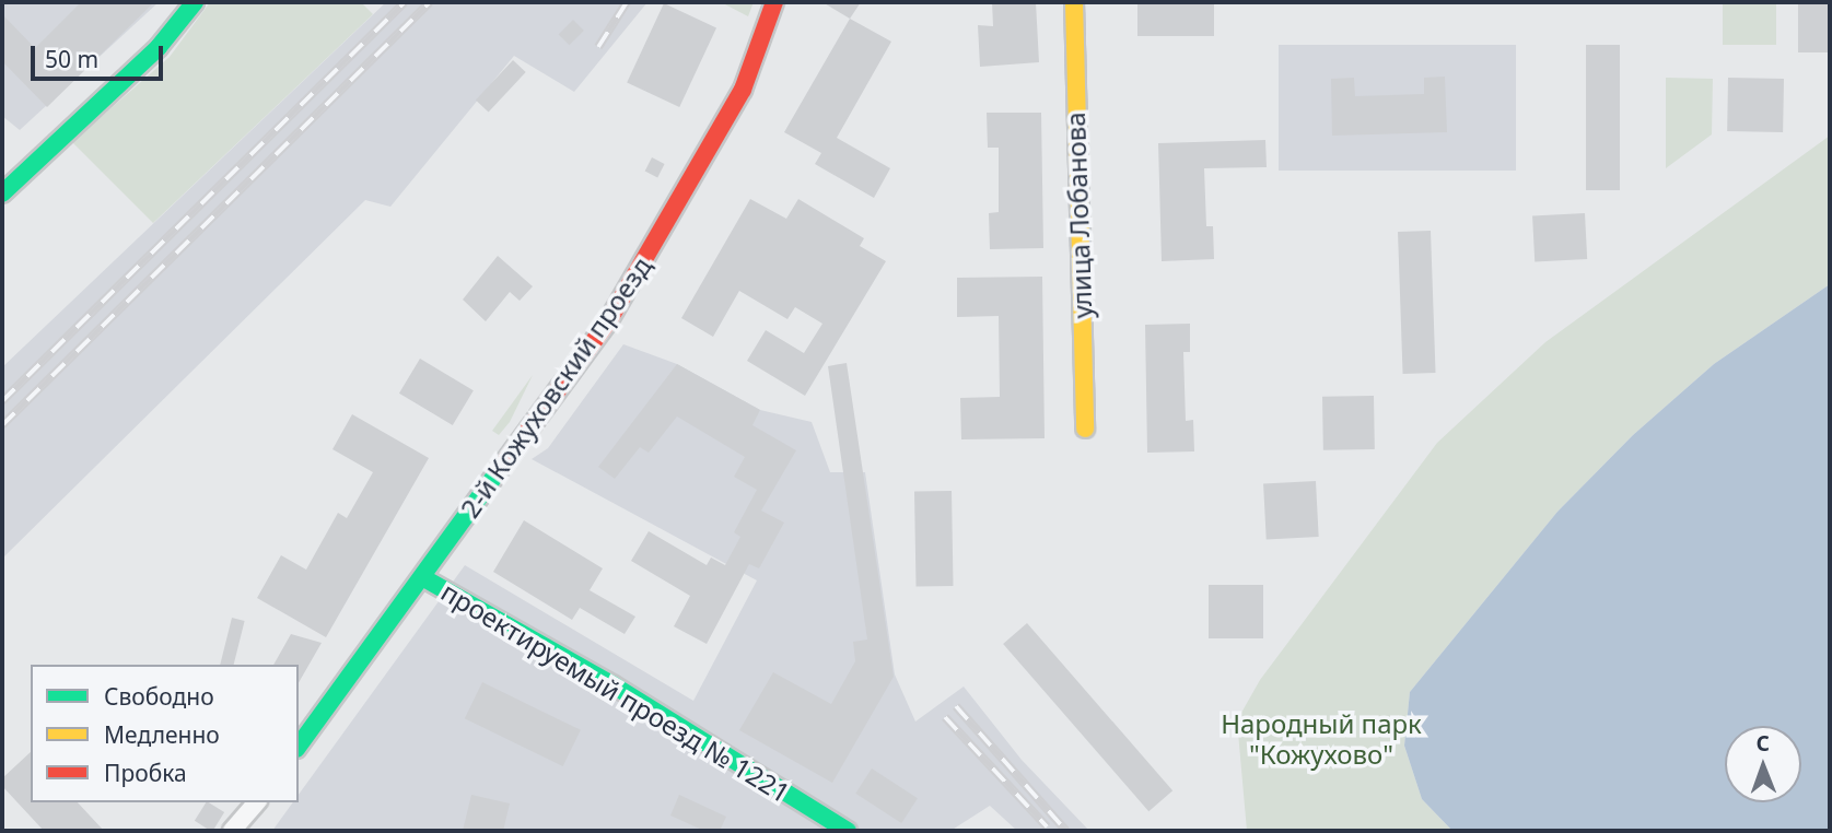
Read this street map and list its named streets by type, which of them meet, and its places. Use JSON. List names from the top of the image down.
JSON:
{
  "streets": {
    "street": ["улица Лобанова", "2-й Кожуховский проезд", "проектируемый проезд № 1221"]
  },
  "crossings": [
    ["2-й Кожуховский проезд", "проектируемый проезд № 1221"]
  ],
  "parks": ["Народный парк \"Кожухово\""],
  "legend": ["Свободно", "Медленно", "Пробка"],
  "scale_bar": "50 m",
  "north": "top"
}
